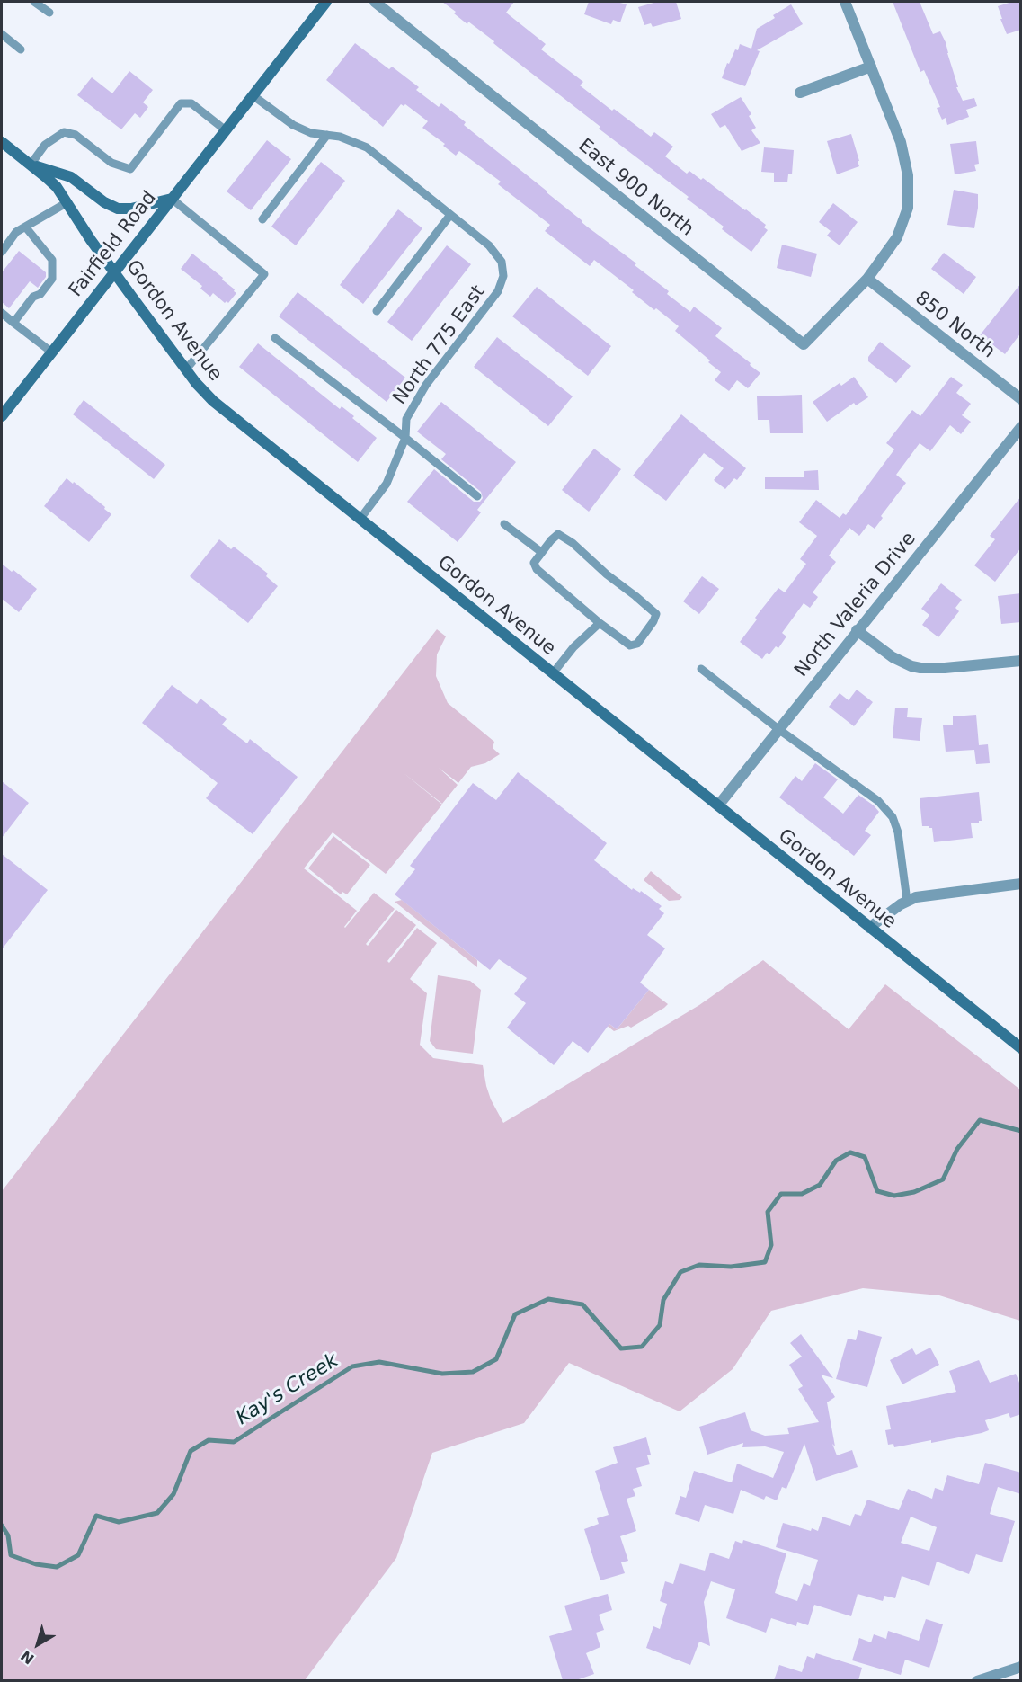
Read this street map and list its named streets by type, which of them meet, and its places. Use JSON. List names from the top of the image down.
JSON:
{
  "streets": {
    "main road": ["Fairfield Road", "Gordon Avenue"],
    "street": ["East 900 North", "850 North", "North Valeria Drive"],
    "lane": ["North 775 East"]
  },
  "crossings": [
    ["East 900 North", "850 North"],
    ["Fairfield Road", "Gordon Avenue"],
    ["Gordon Avenue", "North 775 East"],
    ["Gordon Avenue", "North Valeria Drive"]
  ],
  "water": ["Kay's Creek"],
  "north": "bottom left"
}
